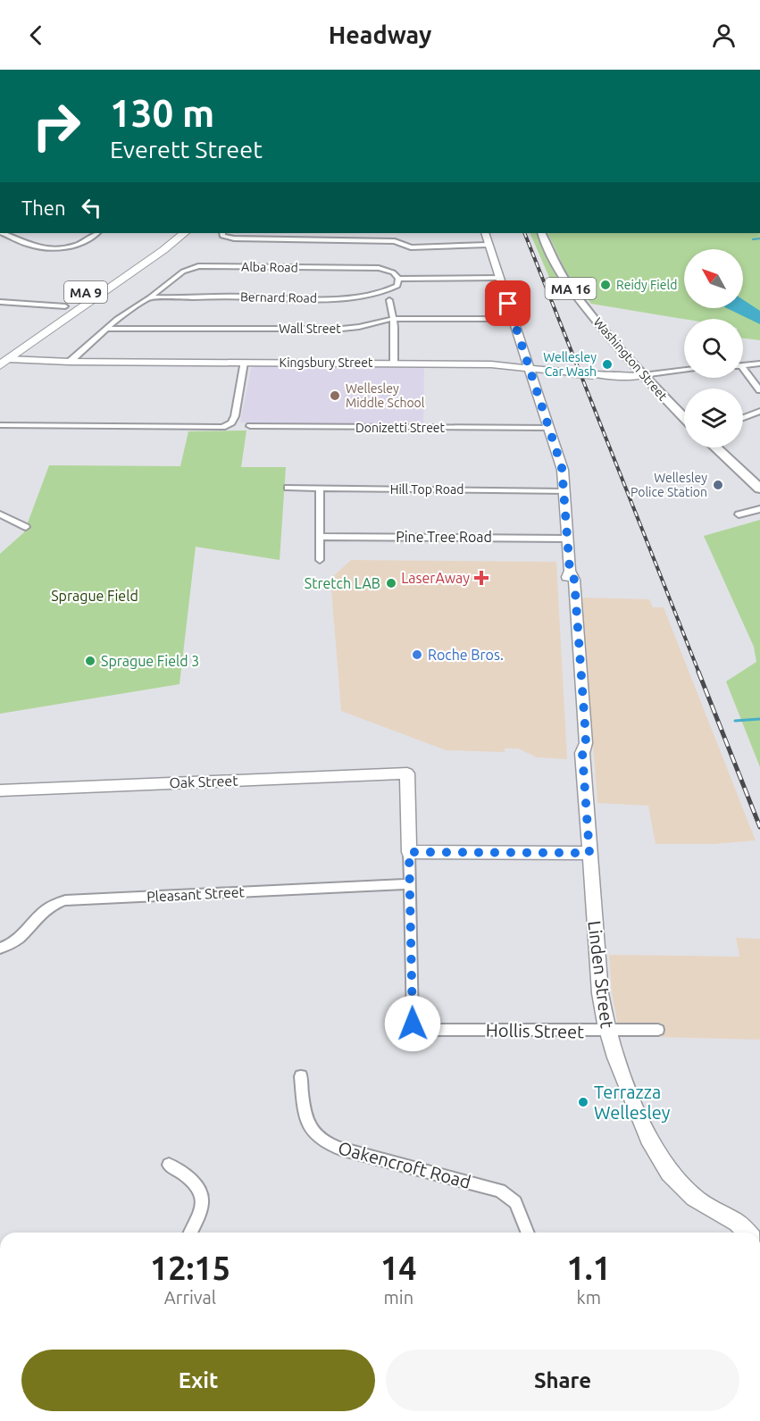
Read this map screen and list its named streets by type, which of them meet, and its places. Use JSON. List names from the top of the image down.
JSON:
{
  "streets": {
    "highway": ["MA 9"],
    "main road": ["MA 16", "Washington Street"],
    "street": [
      "Alba Road",
      "Bernard Road",
      "Wall Street",
      "Kingsbury Street",
      "Donizetti Street",
      "Hill Top Road",
      "Pine Tree Road",
      "Oak Street",
      "Pleasant Street",
      "Linden Street",
      "Hollis Street",
      "Oakencroft Road"
    ]
  },
  "crossings": [
    ["Alba Road", "Bernard Road"],
    ["Alba Road", "Wall Street"],
    ["Alba Road", "Kingsbury Street"],
    ["Alba Road", "Linden Street"],
    ["MA 9", "Kingsbury Street"],
    ["Wall Street", "Linden Street"],
    ["Washington Street", "Kingsbury Street"],
    ["Kingsbury Street", "Linden Street"],
    ["Donizetti Street", "Linden Street"],
    ["Hill Top Road", "Linden Street"],
    ["Pine Tree Road", "Linden Street"],
    ["Pleasant Street", "Hollis Street"],
    ["Linden Street", "Hollis Street"]
  ],
  "parks": ["Sprague Field"],
  "places": {
    "other": [
      "Reidy Field",
      "Wellesley Car Wash",
      "Wellesley Middle School",
      "Wellesley Police Station",
      "Stretch LAB",
      "Roche Bros.",
      "Sprague Field 3",
      "Terrazza Wellesley"
    ],
    "health": ["LaserAway"]
  },
  "north": "top left",
  "page": {
    "header": "Headway",
    "turn": ["130 m", "Everett Street"],
    "then": "Then",
    "eta": [
      "12:15",
      "Arrival",
      "14",
      "min",
      "1.1",
      "km"
    ],
    "buttons": ["Exit", "Share"]
  }
}
